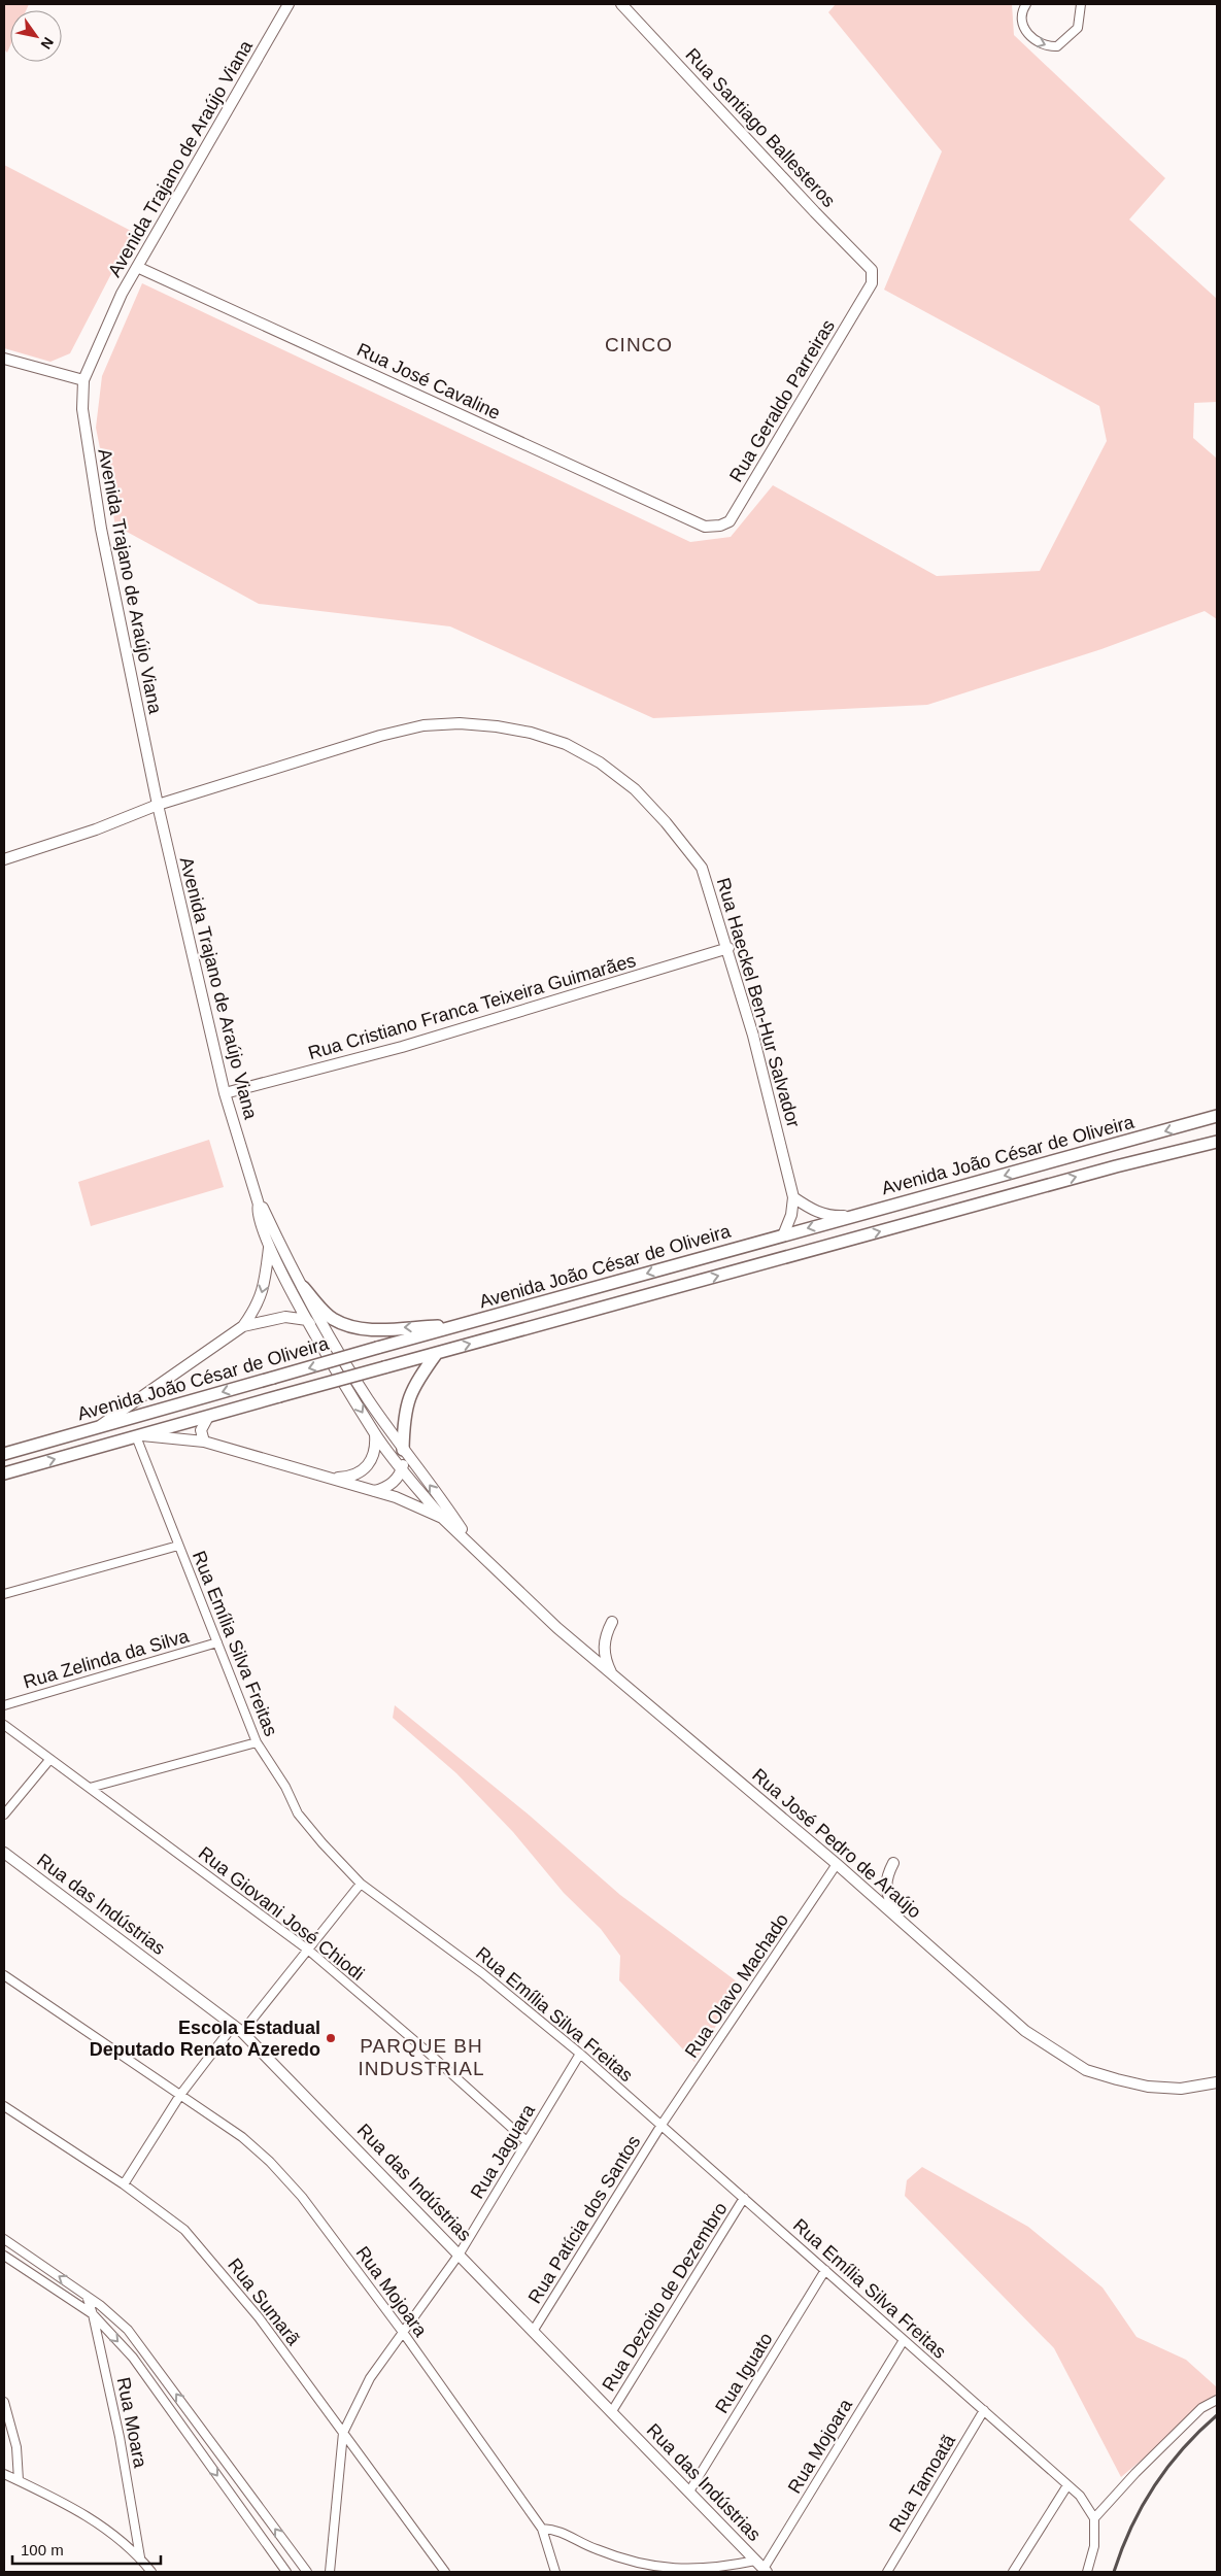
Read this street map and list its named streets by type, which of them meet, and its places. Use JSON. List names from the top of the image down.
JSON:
{
  "streets": {
    "main road": ["Avenida João César de Oliveira"],
    "street": [
      "Rua Santiago Ballesteros",
      "Avenida Trajano de Araújo Viana",
      "Rua José Cavaline",
      "Rua Geraldo Parreiras",
      "Rua Haeckel Ben-Hur Salvador",
      "Rua Cristiano Franca Teixeira Guimarães",
      "Rua Emília Silva Freitas",
      "Rua Zelinda da Silva",
      "Rua José Pedro de Araújo",
      "Rua das Indústrias",
      "Rua Giovani José Chiodi",
      "Rua Olavo Machado",
      "Rua Jaguara",
      "Rua Patícia dos Santos",
      "Rua Mojoara",
      "Rua Dezoito de Dezembro",
      "Rua Sumarã",
      "Rua Iguato",
      "Rua Moara",
      "Rua Tamoatã"
    ]
  },
  "crossings": [
    ["Rua Santiago Ballesteros", "Rua Geraldo Parreiras"],
    ["Avenida Trajano de Araújo Viana", "Rua José Cavaline"],
    ["Avenida Trajano de Araújo Viana", "Rua Haeckel Ben-Hur Salvador"],
    ["Avenida Trajano de Araújo Viana", "Rua Cristiano Franca Teixeira Guimarães"],
    ["Avenida Trajano de Araújo Viana", "Avenida João César de Oliveira"],
    ["Avenida Trajano de Araújo Viana", "Rua José Pedro de Araújo"],
    ["Rua José Cavaline", "Rua Geraldo Parreiras"],
    ["Rua Haeckel Ben-Hur Salvador", "Rua Cristiano Franca Teixeira Guimarães"],
    ["Rua Haeckel Ben-Hur Salvador", "Avenida João César de Oliveira"],
    ["Avenida João César de Oliveira", "Rua Emília Silva Freitas"],
    ["Avenida João César de Oliveira", "Rua José Pedro de Araújo"],
    ["Rua Emília Silva Freitas", "Rua Zelinda da Silva"],
    ["Rua Emília Silva Freitas", "Rua José Pedro de Araújo"],
    ["Rua Emília Silva Freitas", "Rua Olavo Machado"],
    ["Rua Emília Silva Freitas", "Rua Jaguara"],
    ["Rua Emília Silva Freitas", "Rua Patícia dos Santos"],
    ["Rua Emília Silva Freitas", "Rua Mojoara"],
    ["Rua Emília Silva Freitas", "Rua Dezoito de Dezembro"],
    ["Rua Emília Silva Freitas", "Rua Iguato"],
    ["Rua Emília Silva Freitas", "Rua Tamoatã"],
    ["Rua José Pedro de Araújo", "Rua Olavo Machado"],
    ["Rua das Indústrias", "Rua Jaguara"],
    ["Rua das Indústrias", "Rua Patícia dos Santos"],
    ["Rua das Indústrias", "Rua Mojoara"],
    ["Rua das Indústrias", "Rua Dezoito de Dezembro"],
    ["Rua das Indústrias", "Rua Iguato"],
    ["Rua Giovani José Chiodi", "Rua Jaguara"],
    ["Rua Olavo Machado", "Rua Patícia dos Santos"],
    ["Rua Jaguara", "Rua Mojoara"],
    ["Rua Jaguara", "Rua Sumarã"]
  ],
  "districts": ["CINCO", "PARQUE BH INDUSTRIAL"],
  "places": ["Escola Estadual Deputado Renato Azeredo"],
  "scale_bar": "100 m",
  "north": "bottom right"
}
